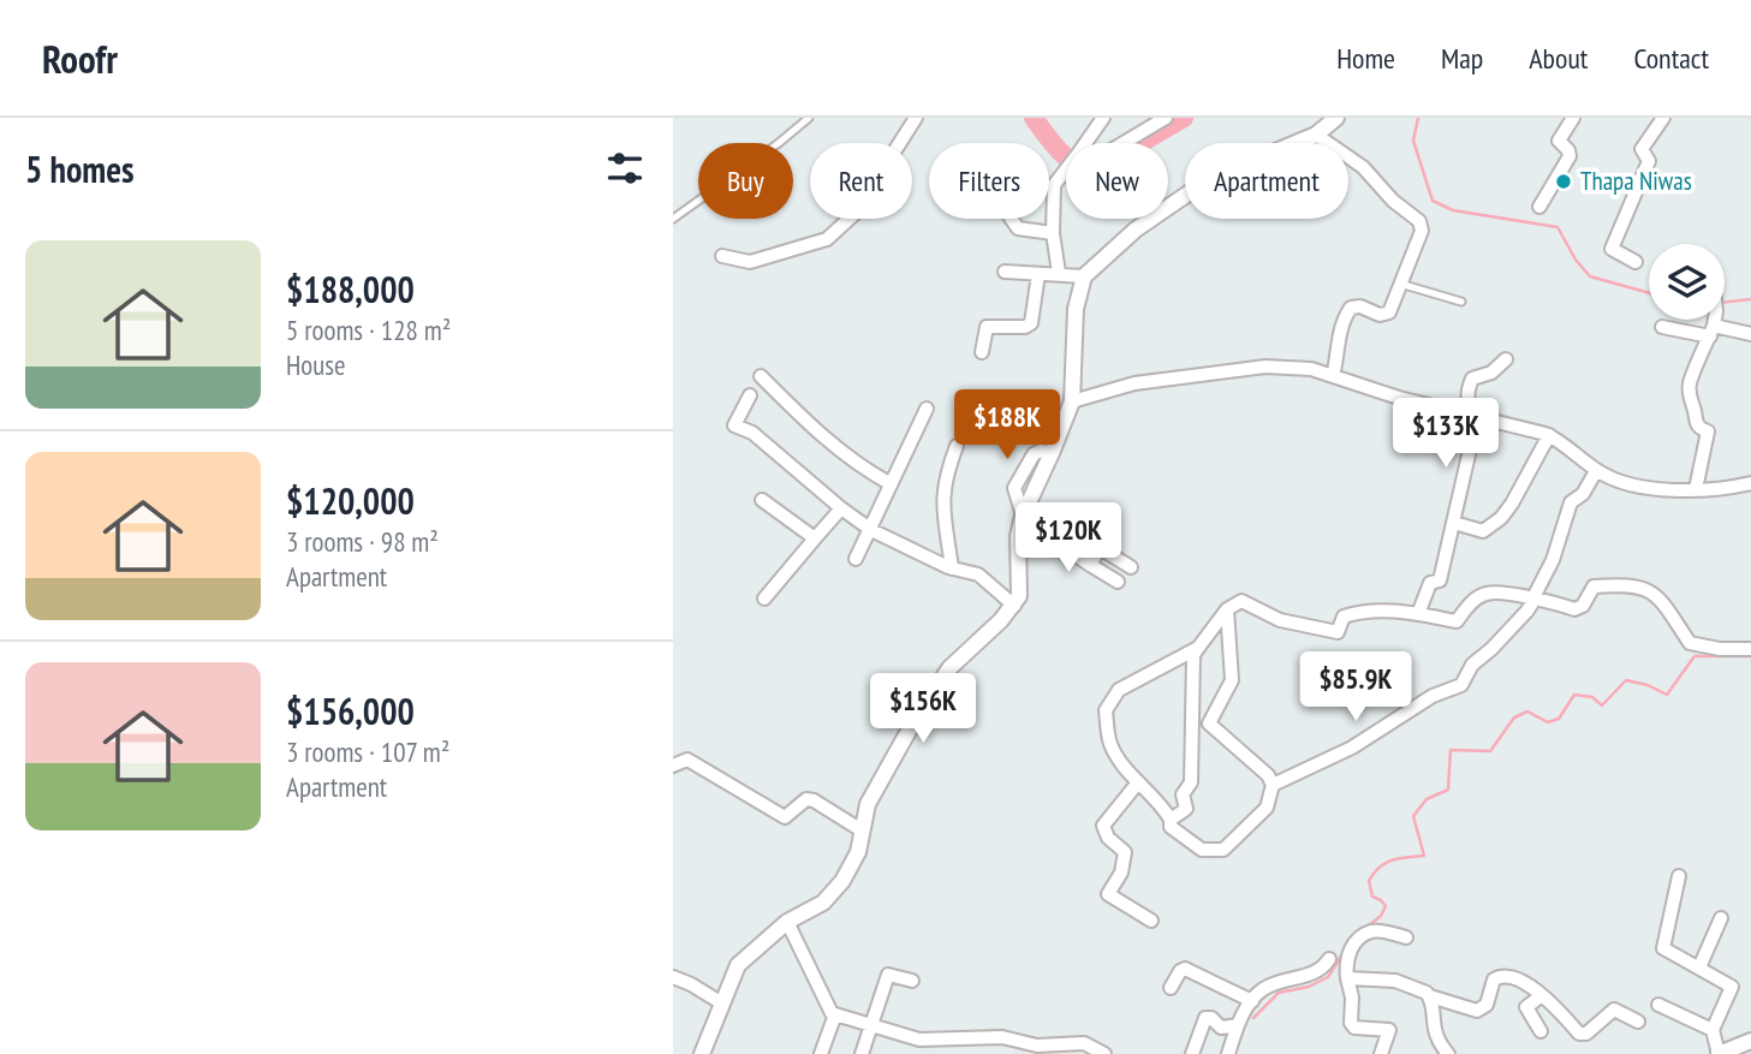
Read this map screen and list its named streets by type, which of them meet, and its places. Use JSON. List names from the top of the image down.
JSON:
{
  "places": ["Thapa Niwas"],
  "page": {
    "header": "Roofr",
    "nav": [
      "Home",
      "Map",
      "About",
      "Contact"
    ],
    "heading": "5 homes",
    "chip": [
      "Buy",
      "Rent",
      "Filters",
      "New",
      "Apartment"
    ],
    "list": [
      {
        "name": "$188,000",
        "note": "5 rooms · 128 m² · House"
      },
      {
        "name": "$120,000",
        "note": "3 rooms · 98 m² · Apartment"
      },
      {
        "name": "$156,000",
        "note": "3 rooms · 107 m² · Apartment"
      }
    ],
    "price": [
      "$188K",
      "$133K",
      "$120K",
      "$85.9K",
      "$156K"
    ]
  }
}
